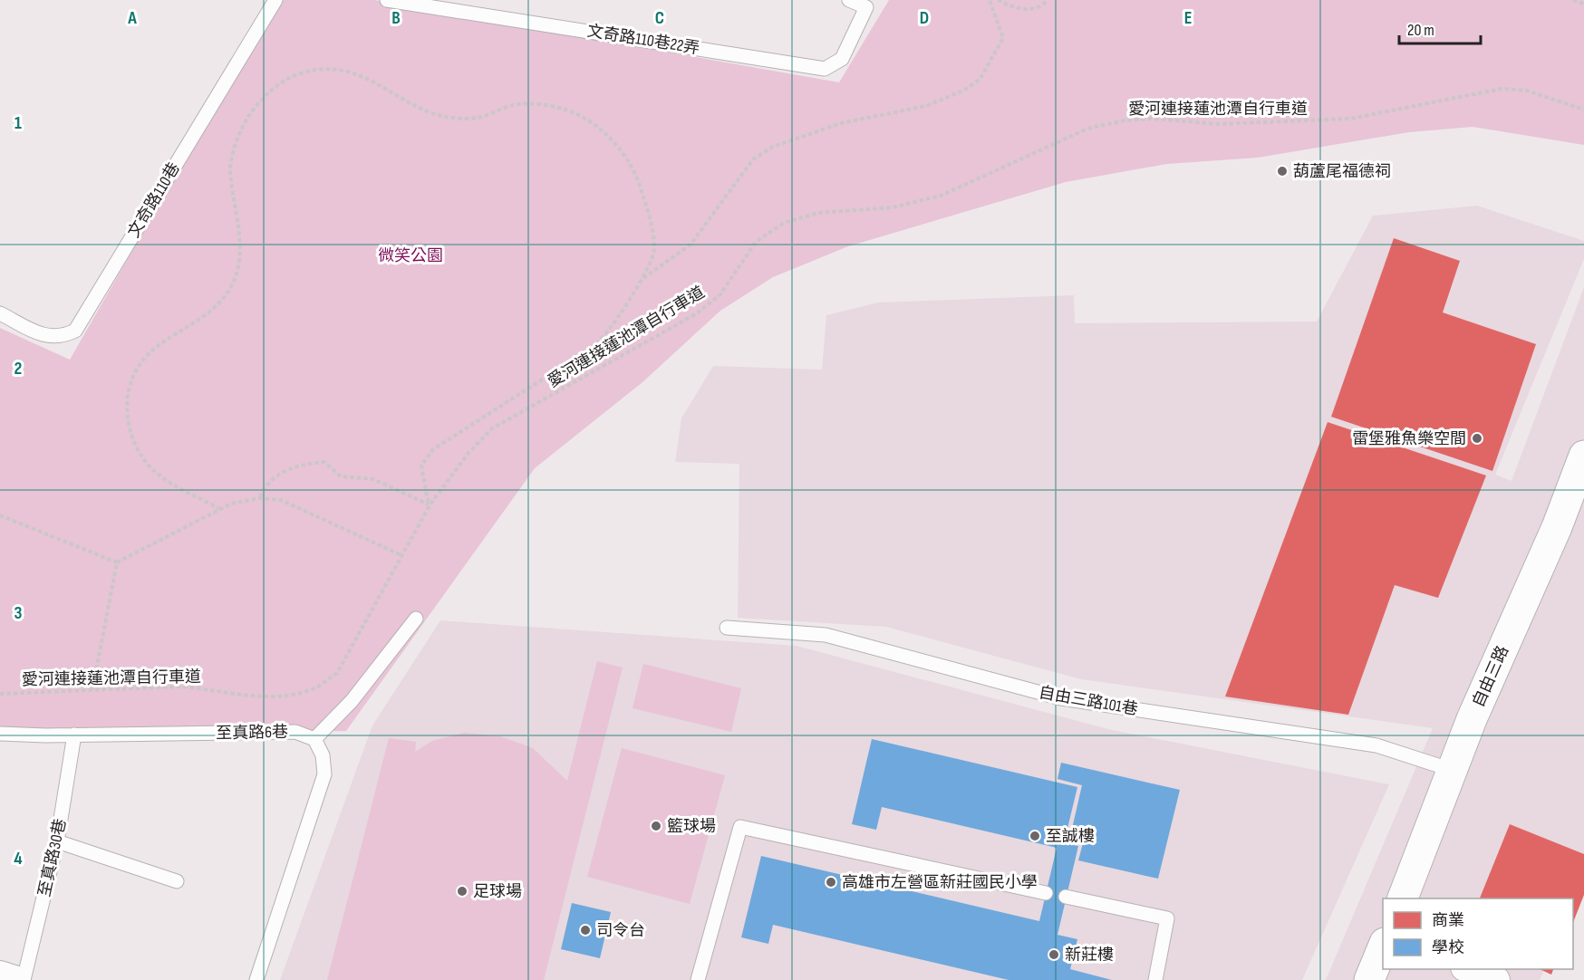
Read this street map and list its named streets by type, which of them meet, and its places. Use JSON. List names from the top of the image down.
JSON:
{
  "streets": {
    "street": ["自由三路"],
    "lane": [
      "文奇路110巷22弄",
      "文奇路110巷",
      "自由三路101巷",
      "至真路6巷",
      "至真路30巷"
    ],
    "path": ["愛河連接蓮池潭自行車道"]
  },
  "crossings": [
    ["自由三路", "自由三路101巷"],
    ["至真路6巷", "至真路30巷"]
  ],
  "parks": ["微笑公園"],
  "places": [
    "葫蘆尾福德祠",
    "雷堡雅魚樂空間",
    "籃球場",
    "至誠樓",
    "高雄市左營區新莊國民小學",
    "足球場",
    "司令台",
    "新莊樓"
  ],
  "legend": ["商業", "學校"],
  "scale_bar": "20 m",
  "grid": {
    "columns": [
      "A",
      "B",
      "C",
      "D",
      "E"
    ],
    "rows": [
      "1",
      "2",
      "3",
      "4"
    ]
  }
}
